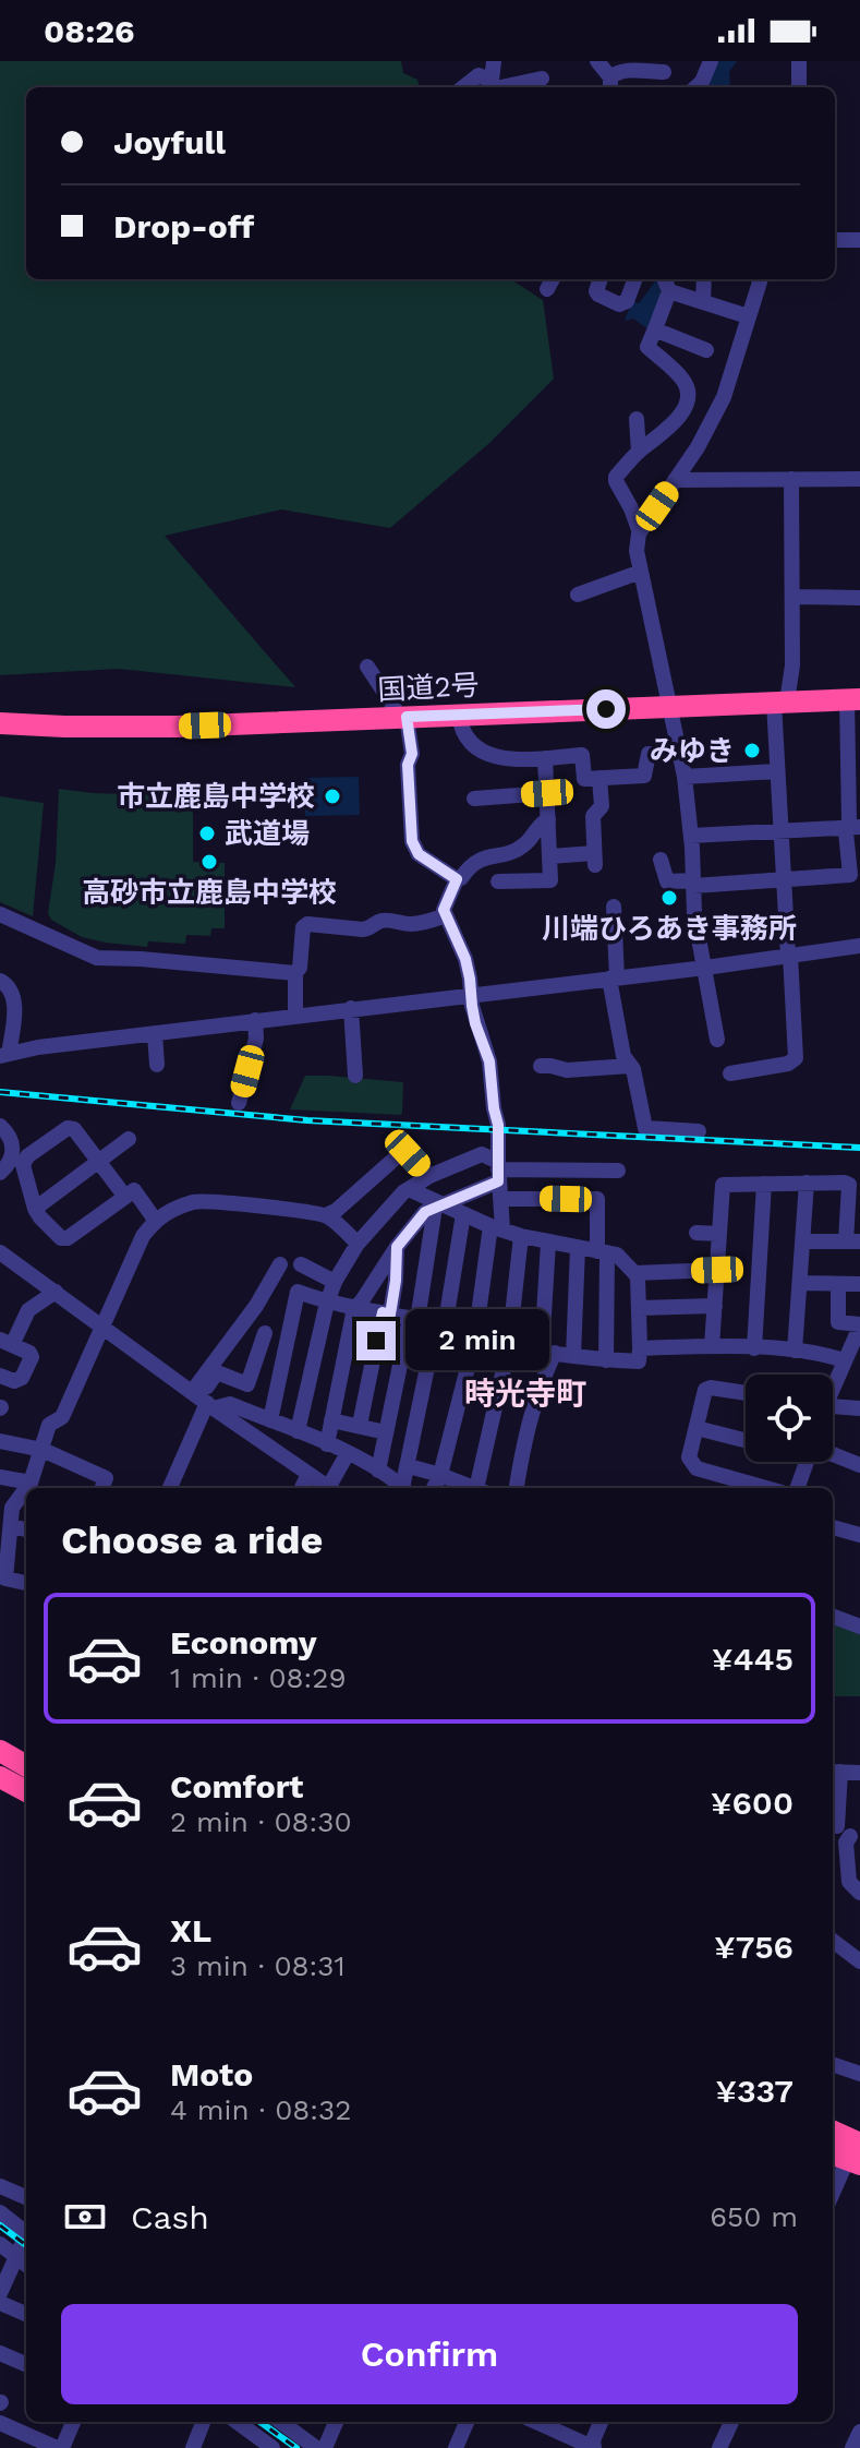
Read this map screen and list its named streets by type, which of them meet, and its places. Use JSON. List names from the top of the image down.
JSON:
{
  "streets": {
    "highway": ["国道2号"]
  },
  "districts": ["時光寺町"],
  "places": [
    "みゆき",
    "市立鹿島中学校",
    "武道場",
    "高砂市立鹿島中学校",
    "川端ひろあき事務所"
  ],
  "page": {
    "status": "08:26",
    "banner": ["Joyfull", "Drop-off"],
    "bubble": "2 min",
    "heading": "Choose a ride",
    "list": [
      {
        "name": "Economy",
        "note": "1 min · 08:29",
        "value": "¥445"
      },
      {
        "name": "Comfort",
        "note": "2 min · 08:30",
        "value": "¥600"
      },
      {
        "name": "XL",
        "note": "3 min · 08:31",
        "value": "¥756"
      },
      {
        "name": "Moto",
        "note": "4 min · 08:32",
        "value": "¥337"
      }
    ],
    "pay": ["Cash", "650 m"],
    "buttons": "Confirm"
  }
}
